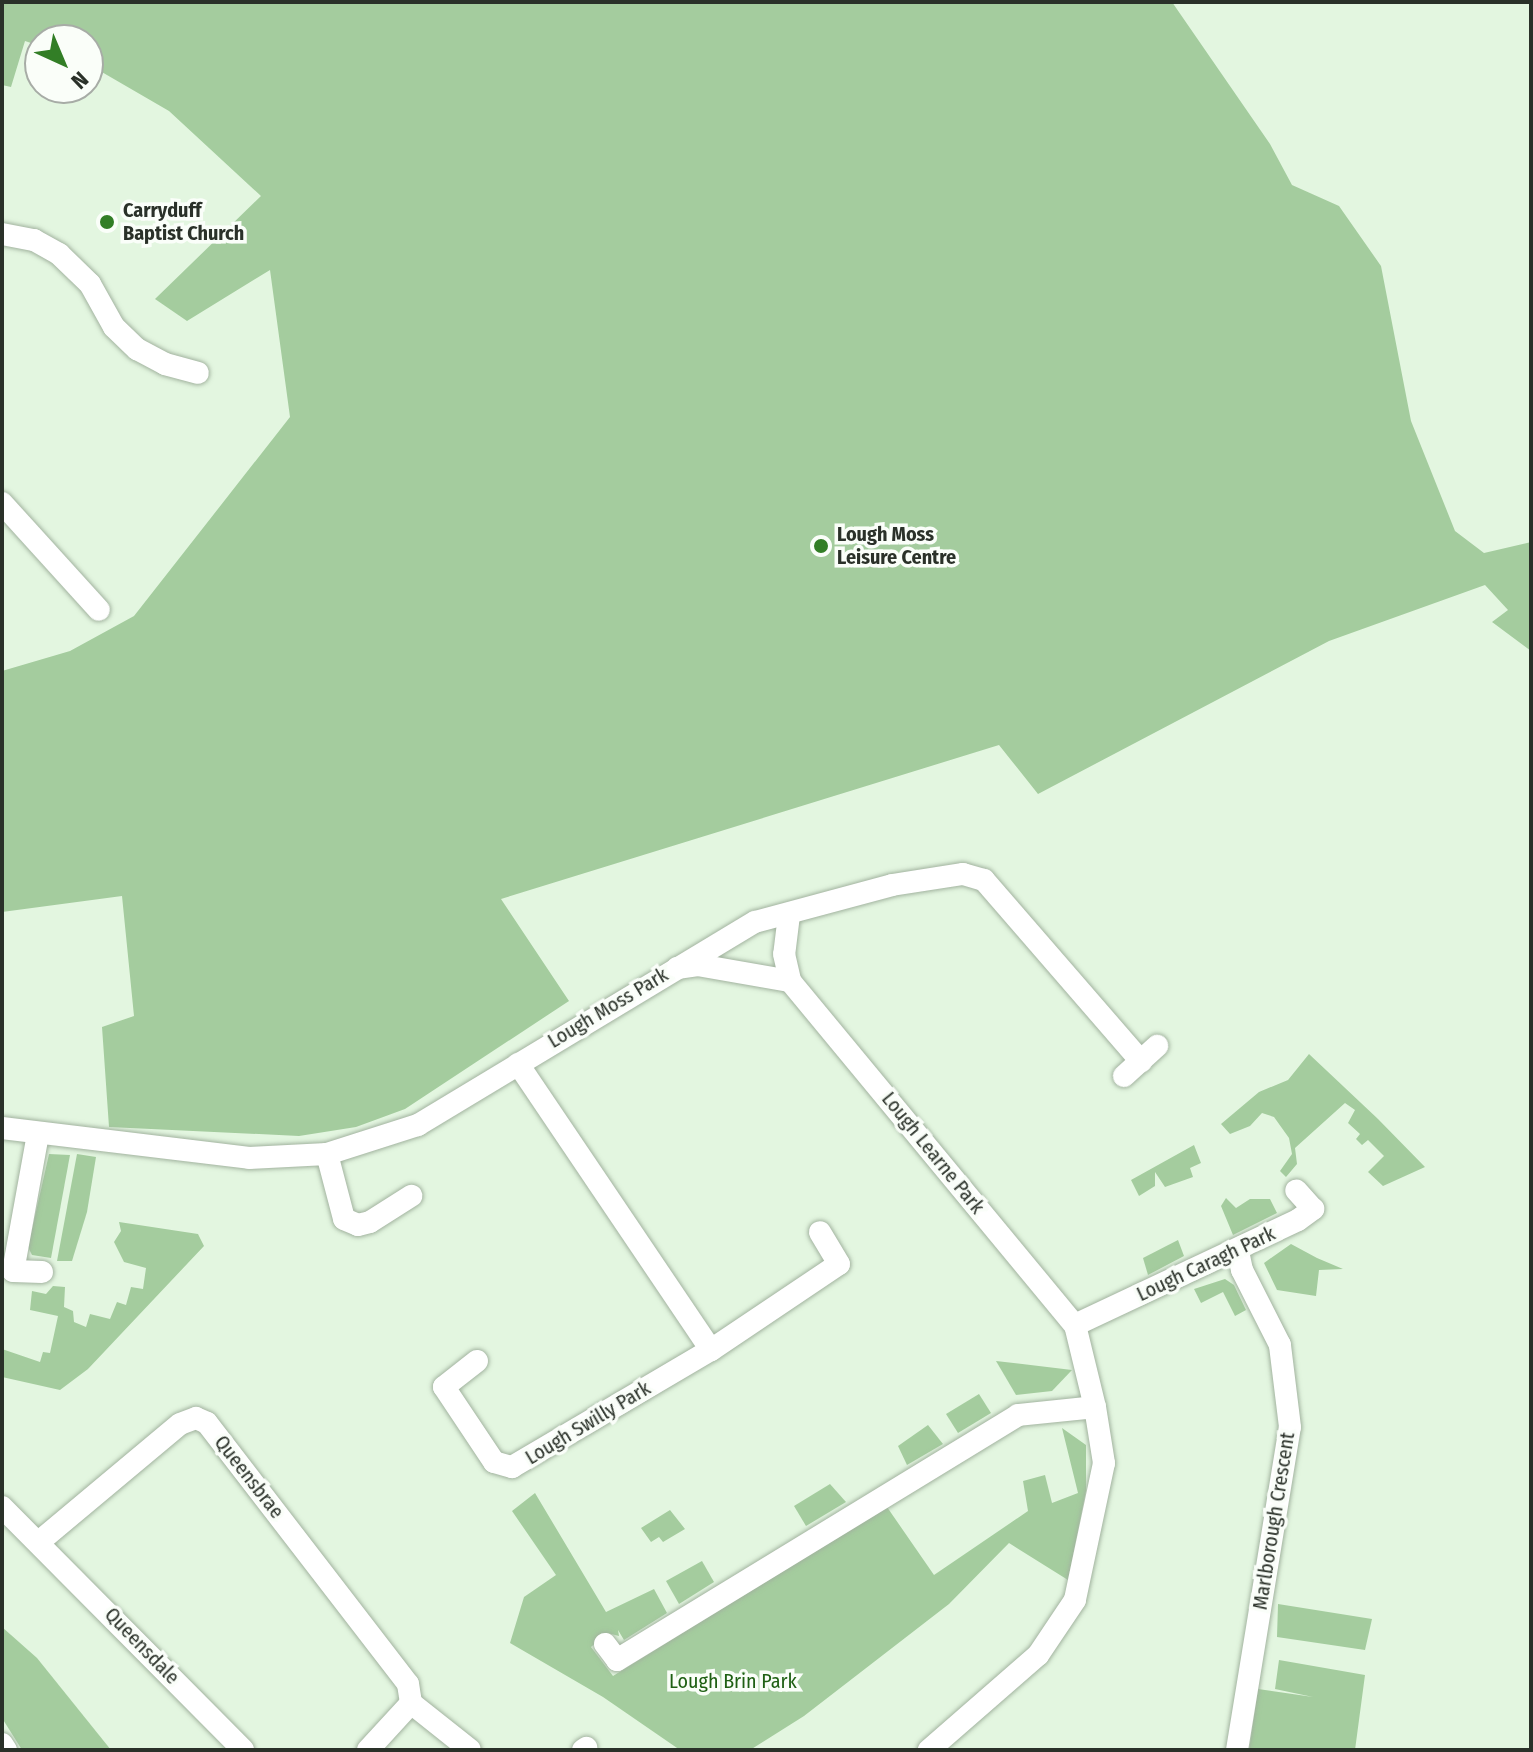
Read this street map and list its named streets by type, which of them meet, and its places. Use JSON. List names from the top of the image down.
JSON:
{
  "streets": {
    "street": [
      "Lough Moss Park",
      "Lough Learne Park",
      "Lough Caragh Park",
      "Lough Swilly Park",
      "Queensbrae",
      "Marlborough Crescent",
      "Queensdale"
    ]
  },
  "crossings": [
    ["Lough Learne Park", "Lough Caragh Park"],
    ["Lough Caragh Park", "Marlborough Crescent"],
    ["Queensbrae", "Queensdale"]
  ],
  "parks": ["Lough Brin Park"],
  "places": ["Carryduff Baptist Church", "Lough Moss Leisure Centre"],
  "north": "bottom right"
}
